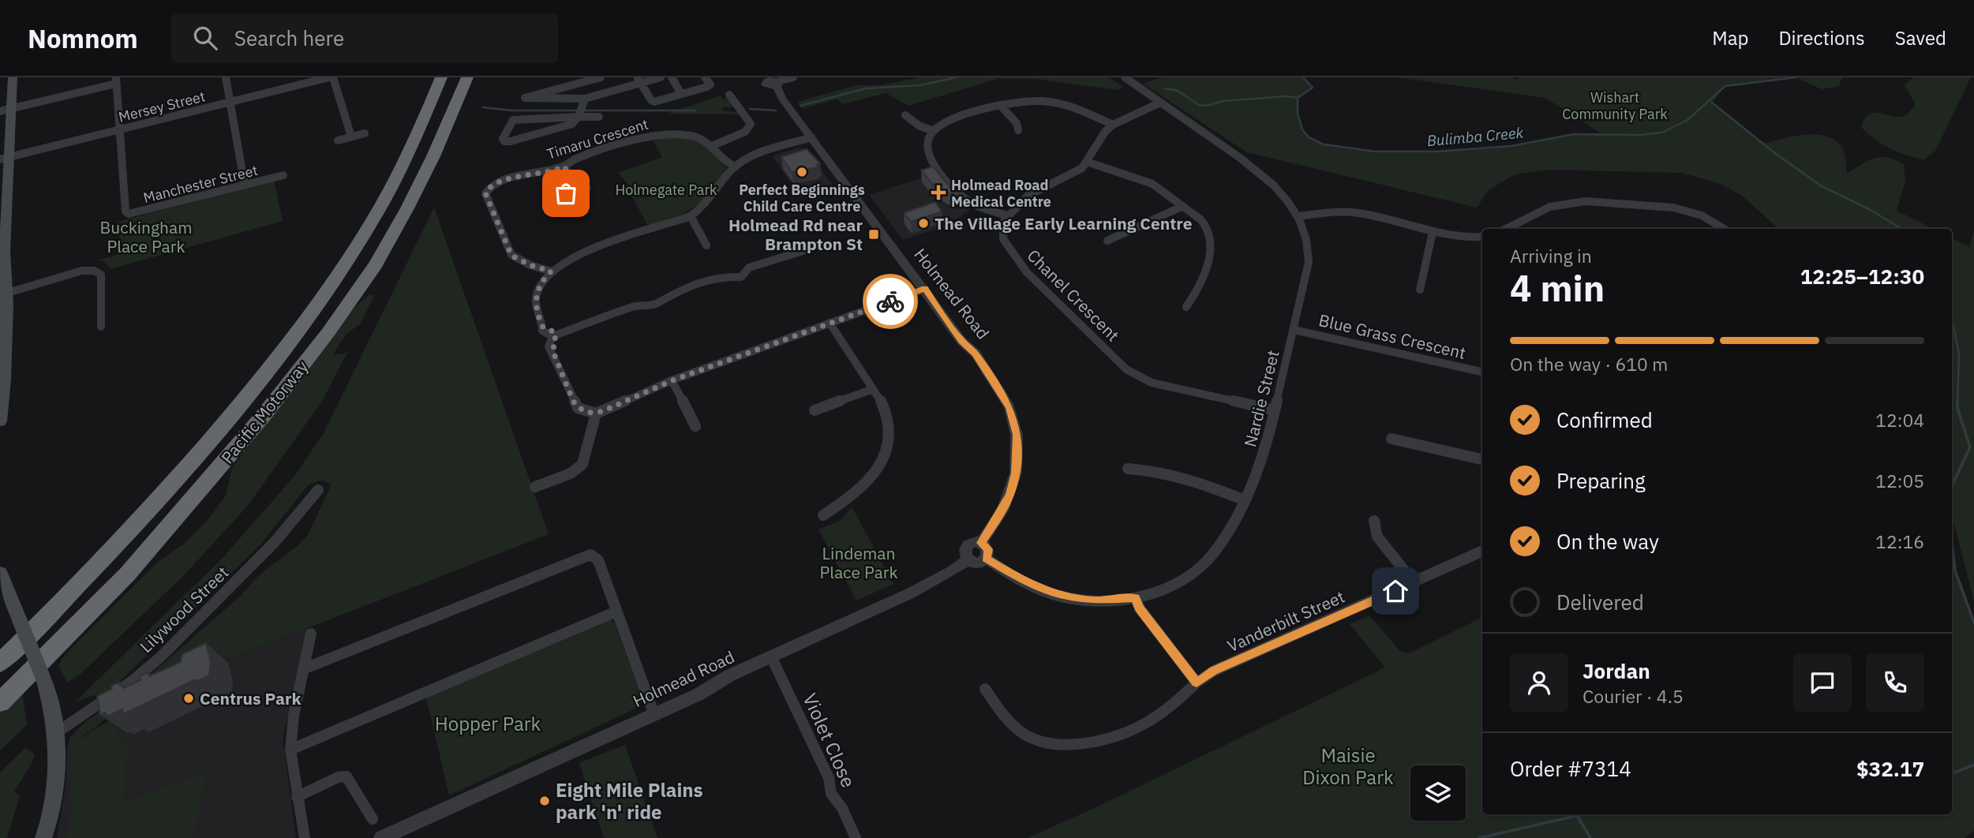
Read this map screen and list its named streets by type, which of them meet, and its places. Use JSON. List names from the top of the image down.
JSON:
{
  "streets": {
    "highway": ["Pacific Motorway"],
    "street": [
      "Mersey Street",
      "Timaru Crescent",
      "Manchester Street",
      "Holmead Road",
      "Chanel Crescent",
      "Blue Grass Crescent",
      "Nardie Street",
      "Lilywood Street",
      "Vanderbilt Street",
      "Violet Close"
    ]
  },
  "crossings": [
    ["Mersey Street", "Manchester Street"],
    ["Holmead Road", "Nardie Street"],
    ["Holmead Road", "Violet Close"],
    ["Chanel Crescent", "Nardie Street"],
    ["Blue Grass Crescent", "Nardie Street"]
  ],
  "water": ["Bulimba Creek"],
  "parks": [
    "Wishart Community Park",
    "Holmegate Park",
    "Buckingham Place Park",
    "Lindeman Place Park",
    "Hopper Park",
    "Maisie Dixon Park"
  ],
  "places": {
    "other": [
      "Perfect Beginnings Child Care Centre",
      "The Village Early Learning Centre",
      "Centrus Park",
      "Eight Mile Plains park 'n' ride"
    ],
    "health": ["Holmead Road Medical Centre"],
    "transit": ["Holmead Rd near Brampton St"]
  },
  "page": {
    "header": "Nomnom",
    "search": "Search here",
    "nav": ["Map", "Directions", "Saved"],
    "heading": ["4 min", "Arriving in", "12:25–12:30"],
    "panel": [
      "Jordan",
      "Courier · 4.5",
      "Order #7314",
      "$32.17"
    ],
    "bar": "On the way · 610 m",
    "list": [
      ["Confirmed", "12:04"],
      ["Preparing", "12:05"],
      ["On the way", "12:16"],
      "Delivered"
    ]
  }
}
